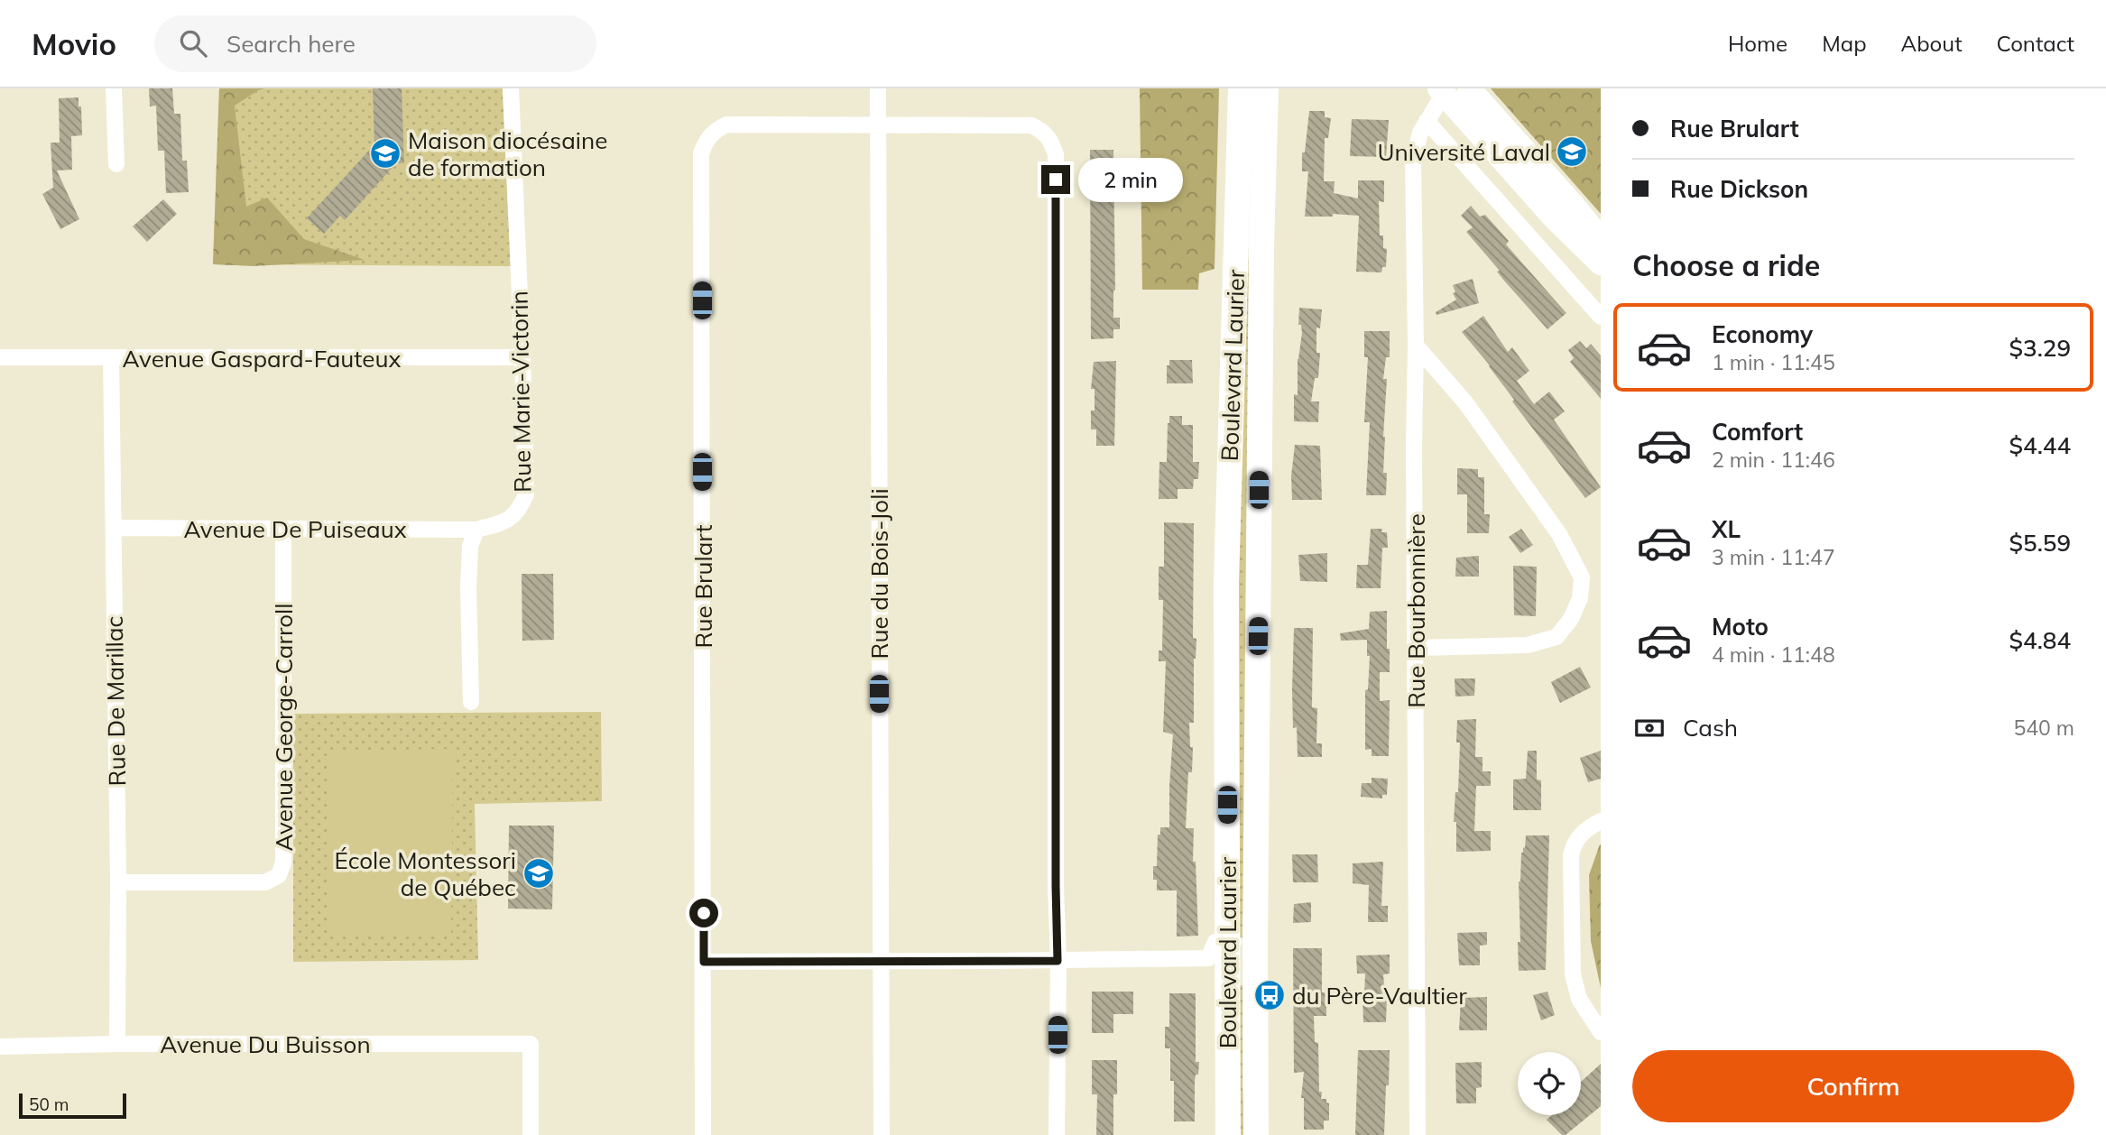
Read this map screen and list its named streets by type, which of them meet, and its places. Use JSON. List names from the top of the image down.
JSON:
{
  "streets": {
    "main road": ["Boulevard Laurier"],
    "street": [
      "Avenue Gaspard-Fauteux",
      "Rue Marie-Victorin",
      "Avenue De Puiseaux",
      "Rue du Bois-Joli",
      "Rue Brulart",
      "Rue Bourbonnière",
      "Rue De Marillac",
      "Avenue George-Carroll",
      "Avenue Du Buisson"
    ]
  },
  "crossings": [
    ["Avenue Gaspard-Fauteux", "Rue Marie-Victorin"],
    ["Avenue Gaspard-Fauteux", "Rue De Marillac"],
    ["Rue Marie-Victorin", "Avenue De Puiseaux"],
    ["Avenue De Puiseaux", "Rue De Marillac"],
    ["Avenue De Puiseaux", "Avenue George-Carroll"],
    ["Rue du Bois-Joli", "Rue Brulart"],
    ["Rue De Marillac", "Avenue George-Carroll"],
    ["Rue De Marillac", "Avenue Du Buisson"]
  ],
  "places": {
    "school or university": ["Université Laval", "Maison diocésaine de formation", "École Montessori de Québec"],
    "bus stop": ["du Père-Vaultier"]
  },
  "scale_bar": "50 m",
  "page": {
    "header": "Movio",
    "search": "Search here",
    "nav": [
      "Home",
      "Map",
      "About",
      "Contact"
    ],
    "banner": ["Rue Brulart", "Rue Dickson"],
    "bubble": "2 min",
    "heading": "Choose a ride",
    "list": [
      {
        "name": "Economy",
        "note": "1 min · 11:45",
        "value": "$3.29"
      },
      {
        "name": "Comfort",
        "note": "2 min · 11:46",
        "value": "$4.44"
      },
      {
        "name": "XL",
        "note": "3 min · 11:47",
        "value": "$5.59"
      },
      {
        "name": "Moto",
        "note": "4 min · 11:48",
        "value": "$4.84"
      }
    ],
    "pay": ["Cash", "540 m"],
    "buttons": "Confirm",
    "scale": "50 m"
  }
}
